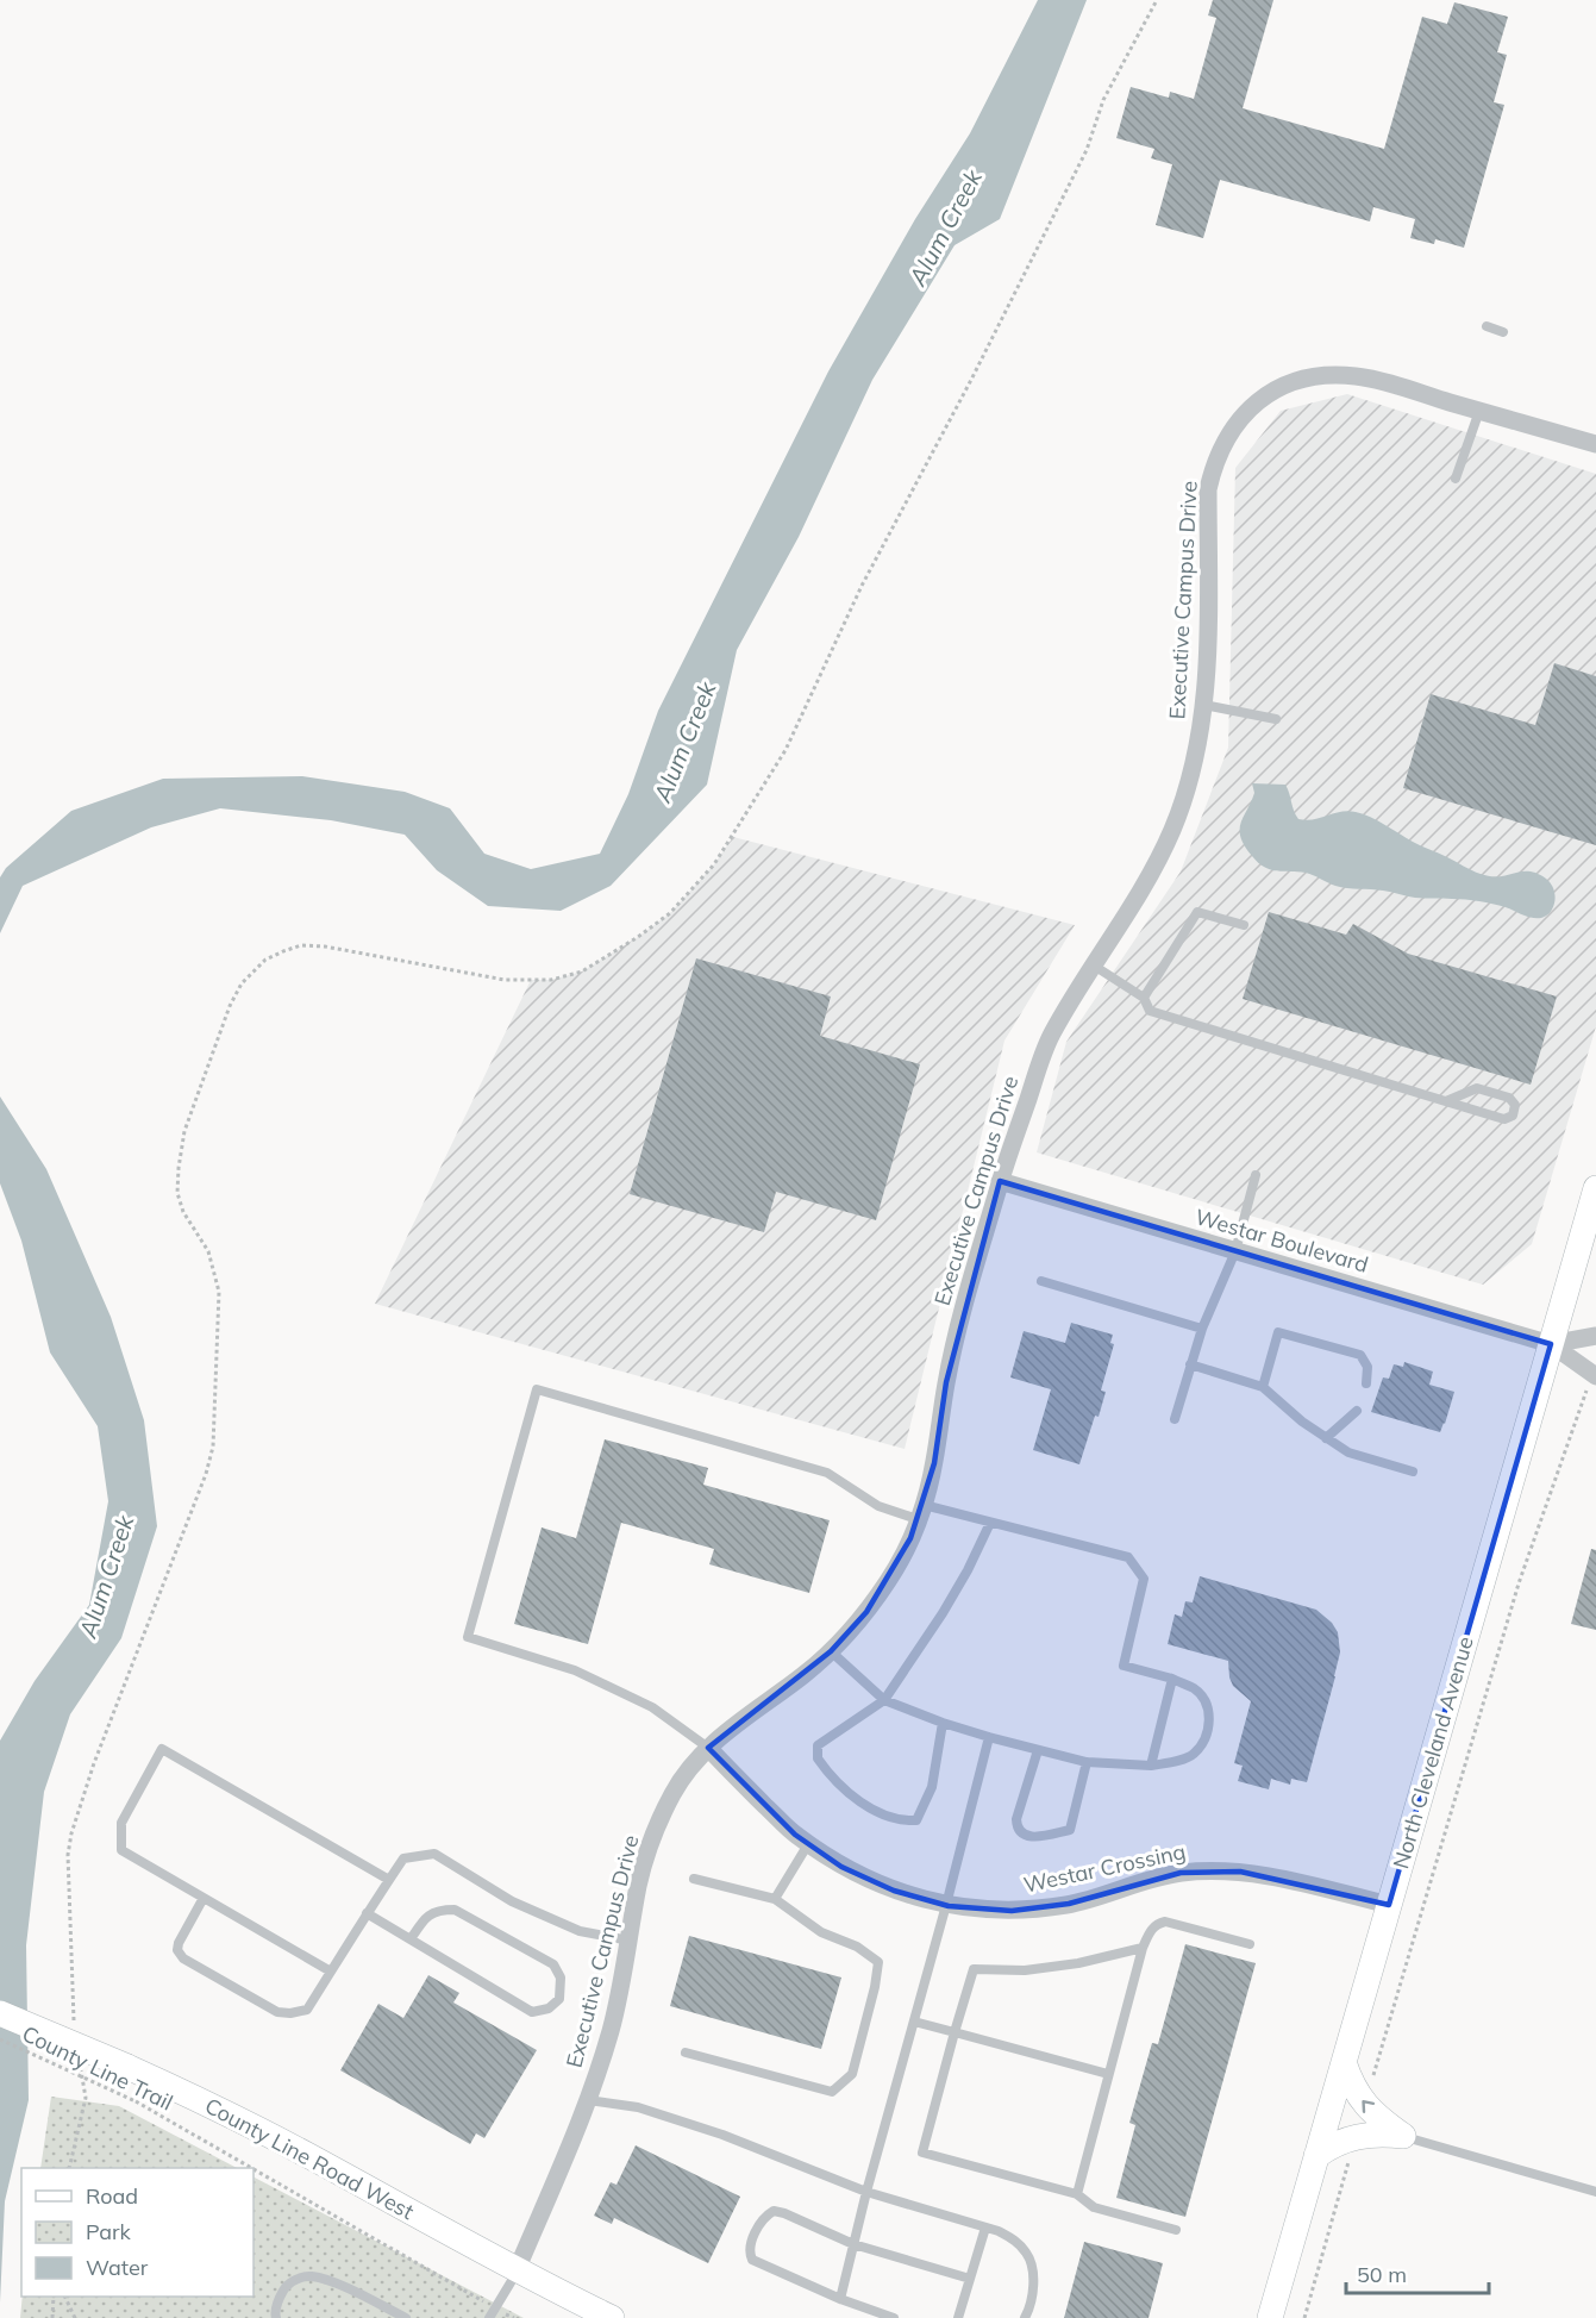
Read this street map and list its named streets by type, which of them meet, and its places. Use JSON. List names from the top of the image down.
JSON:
{
  "streets": {
    "main road": ["North Cleveland Avenue", "County Line Road West"],
    "street": ["Executive Campus Drive", "Westar Boulevard", "Westar Crossing"],
    "path": ["County Line Trail"]
  },
  "crossings": [
    ["Executive Campus Drive", "Westar Boulevard"],
    ["Executive Campus Drive", "Westar Crossing"],
    ["Executive Campus Drive", "County Line Road West"],
    ["Westar Boulevard", "North Cleveland Avenue"],
    ["North Cleveland Avenue", "Westar Crossing"]
  ],
  "water": ["Alum Creek"],
  "legend": ["Road", "Park", "Water"],
  "scale_bar": "50 m"
}
